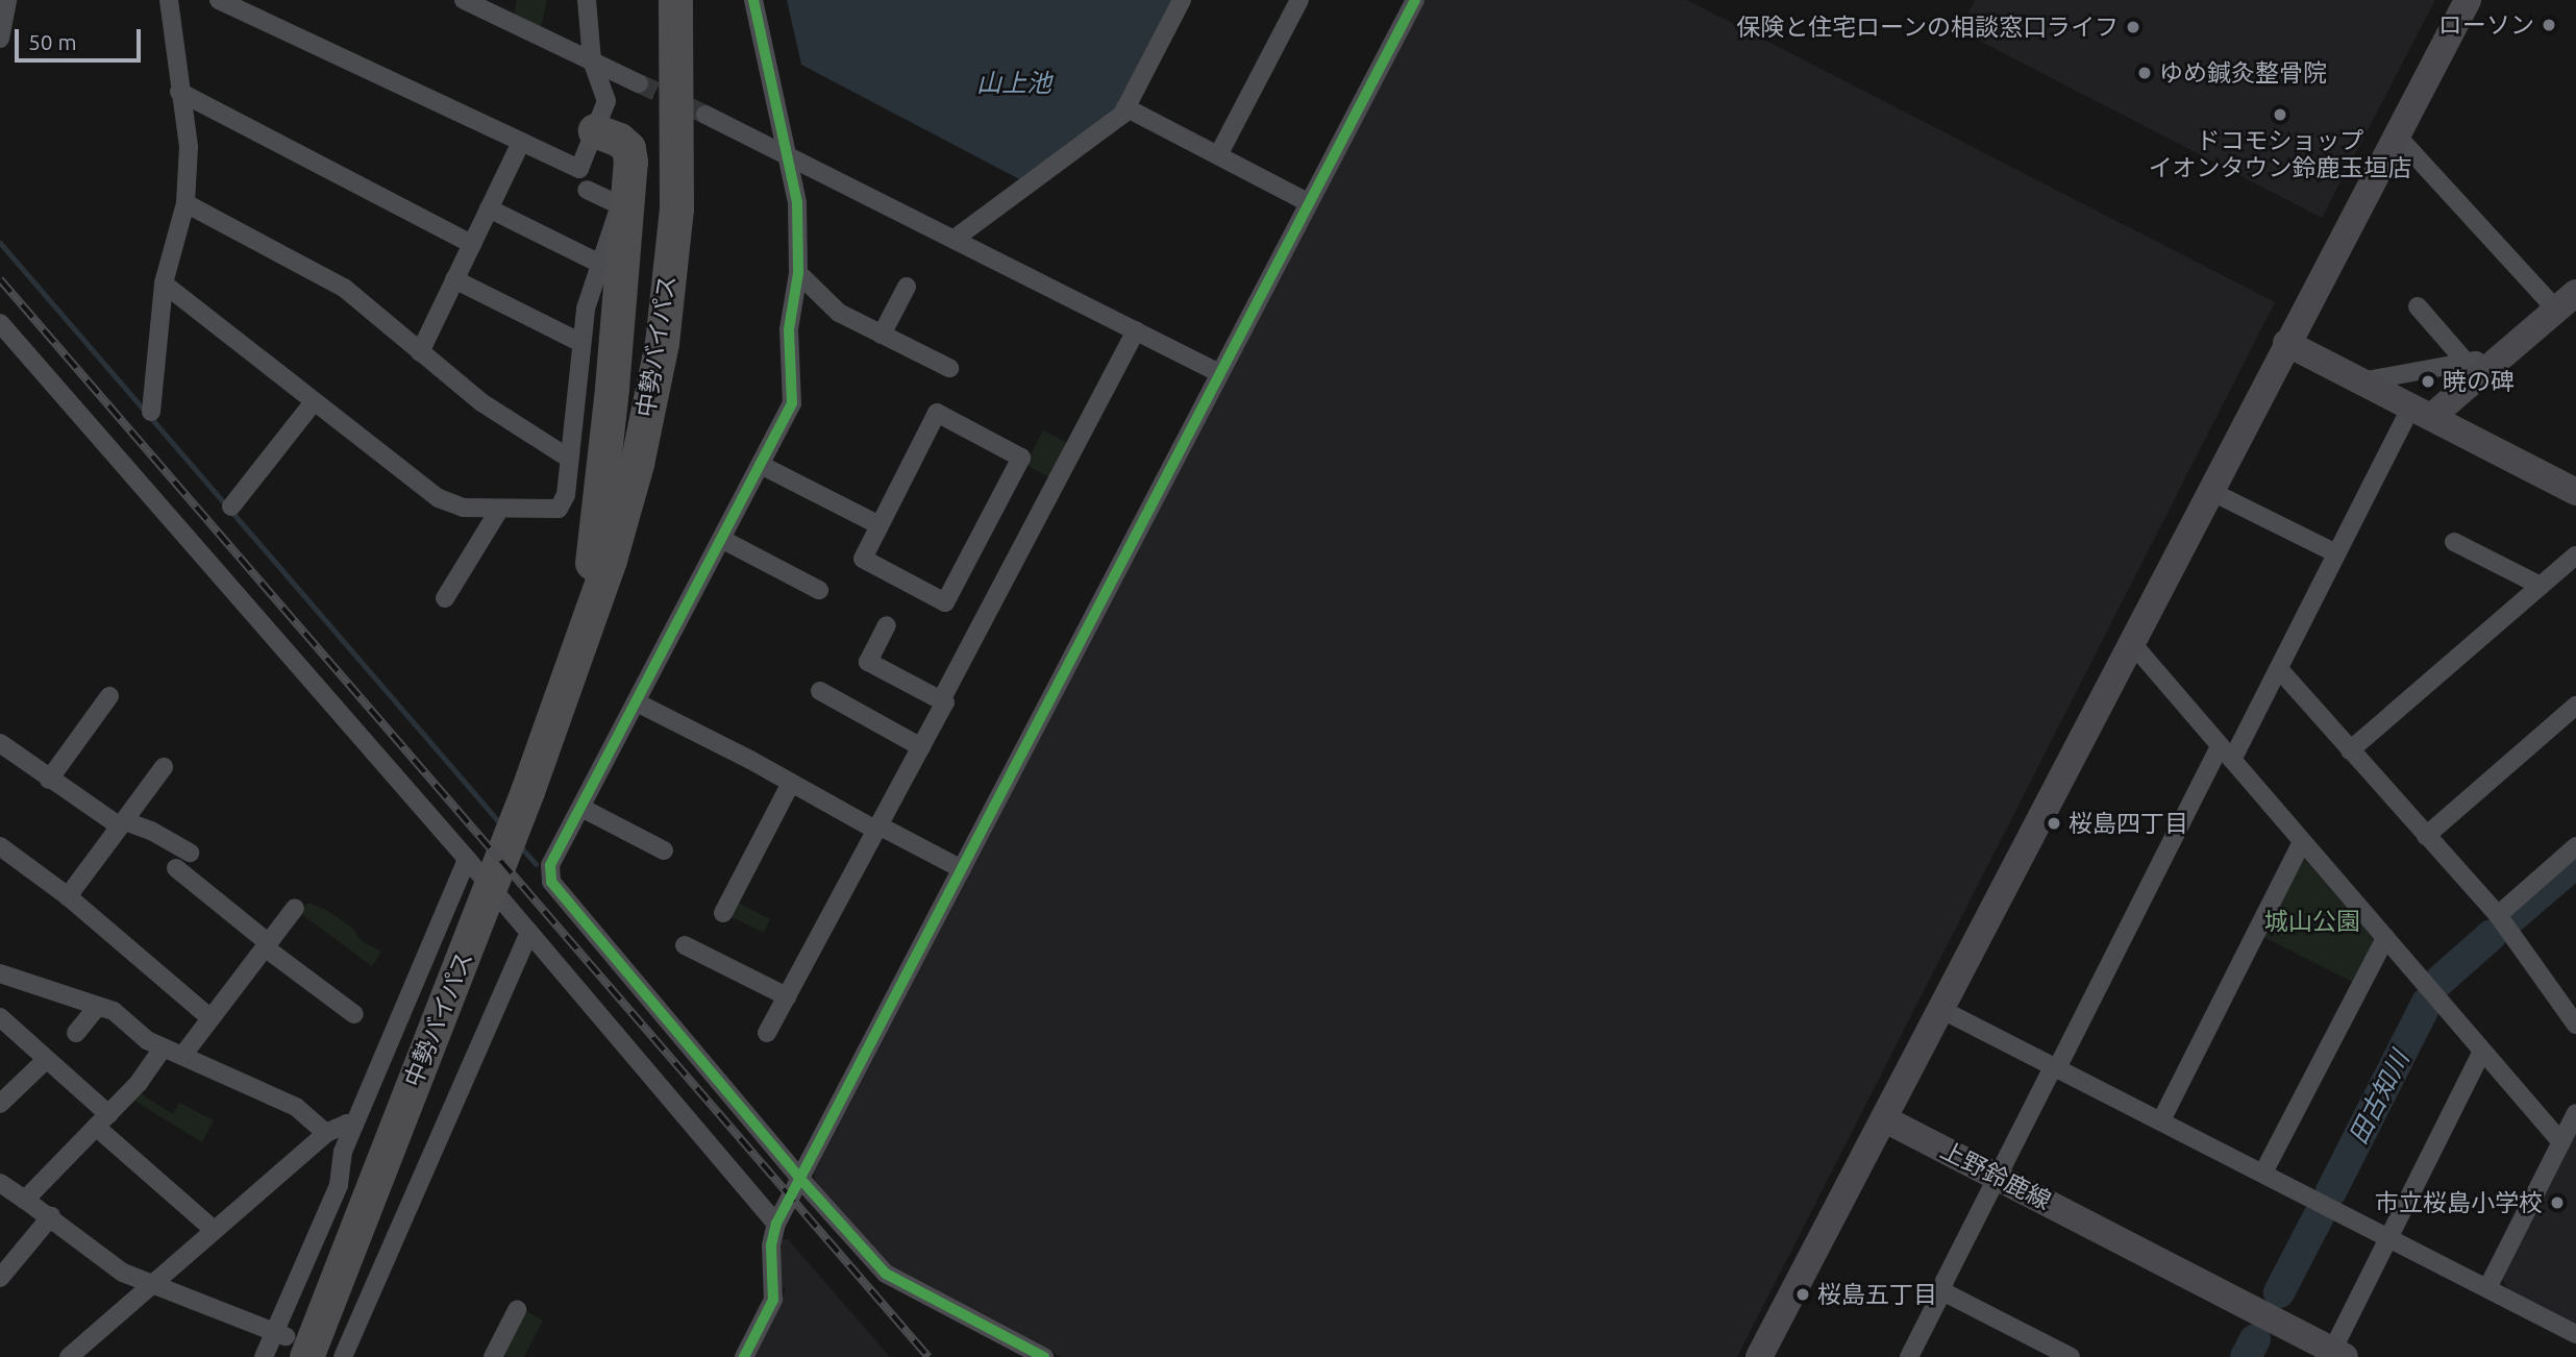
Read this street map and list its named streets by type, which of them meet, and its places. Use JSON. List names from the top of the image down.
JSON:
{
  "streets": {
    "highway": ["中勢バイパス"],
    "street": ["上野鈴鹿線"]
  },
  "water": ["山上池", "田古知川"],
  "parks": ["城山公園"],
  "places": [
    "ローソン",
    "保険と住宅ローンの相談窓口ライフ",
    "ゆめ鍼灸整骨院",
    "ドコモショップ イオンタウン鈴鹿玉垣店",
    "暁の碑",
    "桜島四丁目",
    "市立桜島小学校",
    "桜島五丁目"
  ],
  "scale_bar": "50 m"
}
